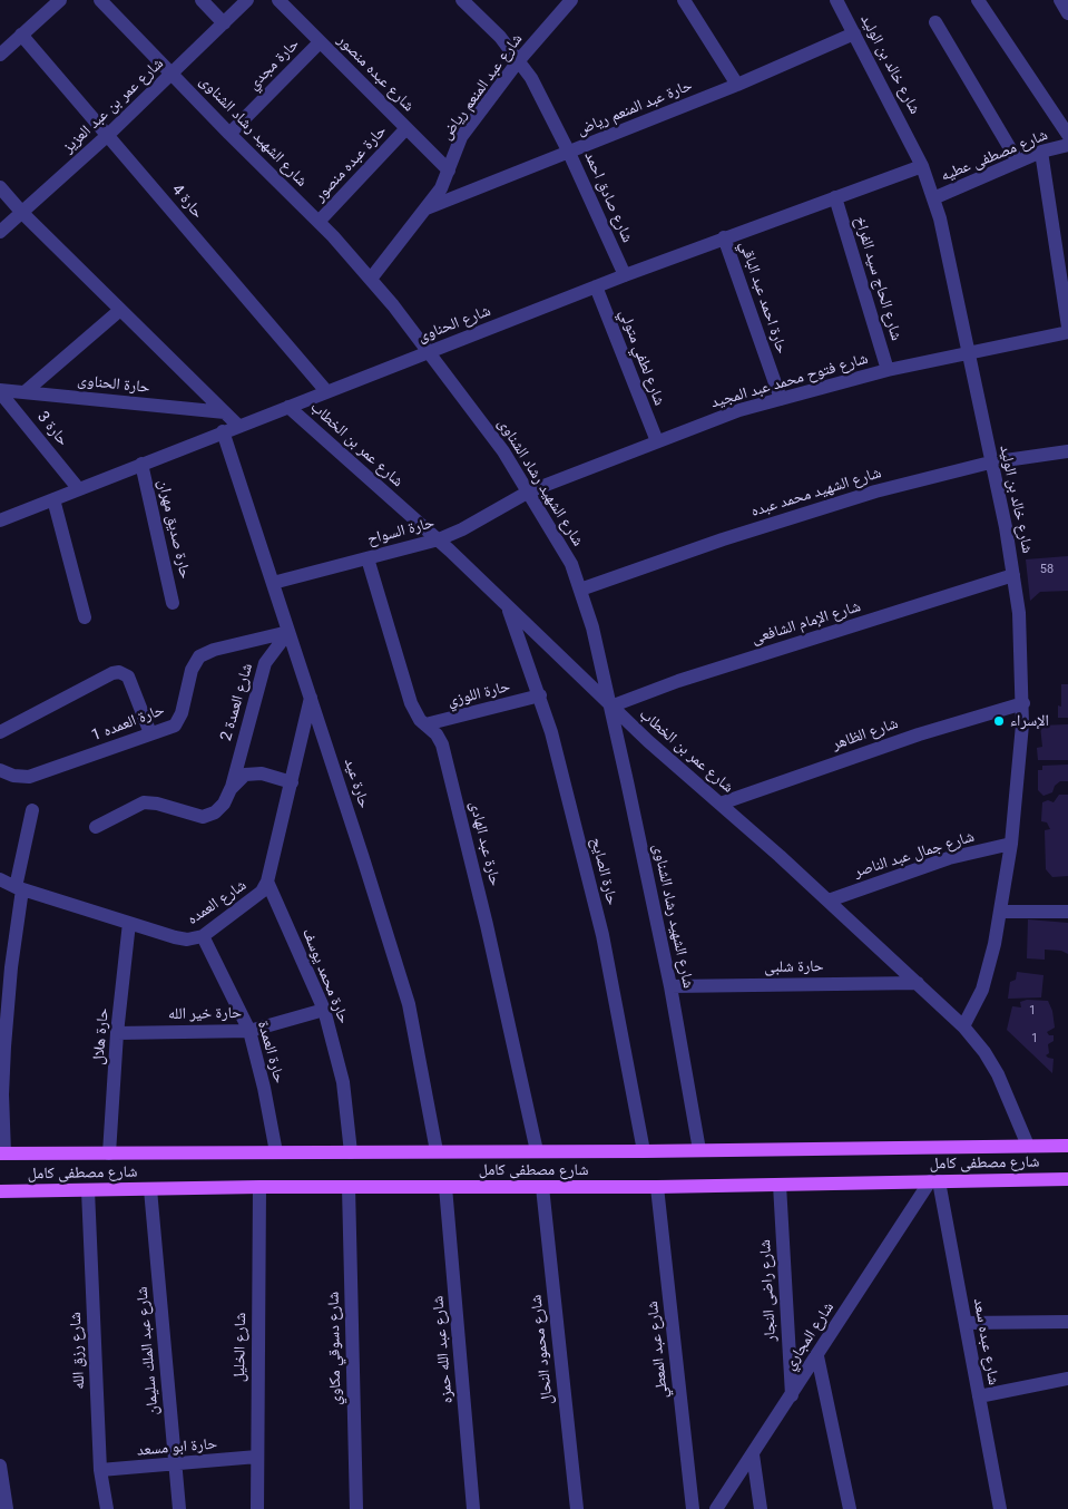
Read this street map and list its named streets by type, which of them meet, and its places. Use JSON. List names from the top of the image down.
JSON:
{
  "streets": {
    "main road": ["شارع مصطفى كامل"],
    "street": [
      "حارة مجدي",
      "شارع خالد بن الوليد",
      "شارع عبده منصور",
      "شارع عبد المنعم رياض",
      "شارع عمر بن عبد العزيز",
      "حارة عبد المنعم رياض",
      "شارع الشهيد رشاد الشناوى",
      "شارع مصطفى عطيه",
      "حارة عبده منصور",
      "شارع صادق احمد",
      "حارة 4",
      "شارع الحاج سيد الفراخ",
      "حارة احمد عبد الباقي",
      "شارع الحناوى",
      "شارع لطفي متولي",
      "شارع فتوح محمد عبد المجيد",
      "حارة الحناوى",
      "حارة 3",
      "شارع عمر بن الخطاب",
      "شارع الشهيد محمد عبده",
      "حارة صديق مهران",
      "حارة السواح",
      "شارع الإمام الشافعى",
      "حارة اللوزي",
      "شارع العمدة 2",
      "حارة العمده 1",
      "شارع الظاهر",
      "حارة عيد",
      "حارة عبد الهادى",
      "شارع جمال عبد الناصر",
      "حارة الصايح",
      "شارع العمده",
      "حارة شلبى",
      "حارة محمد يوسف",
      "حارة خير الله",
      "حارة هلال",
      "حارة العمدة",
      "شارع راضى النجار",
      "شارع المجاري",
      "شارع عبده سعد",
      "شارع الخليل",
      "شارع دسوقي مكاوي",
      "شارع عبد الله حمزه",
      "شارع محمود النحال",
      "شارع عبد المعطي",
      "شارع رزق الله",
      "شارع عبد الملك سليمان",
      "حارة ابو مسعد"
    ]
  },
  "crossings": [
    ["حارة مجدي", "شارع عبده منصور"],
    ["حارة مجدي", "شارع الشهيد رشاد الشناوى"],
    ["شارع خالد بن الوليد", "حارة عبد المنعم رياض"],
    ["شارع خالد بن الوليد", "شارع مصطفى عطيه"],
    ["شارع خالد بن الوليد", "شارع الحناوى"],
    ["شارع خالد بن الوليد", "شارع فتوح محمد عبد المجيد"],
    ["شارع خالد بن الوليد", "شارع عمر بن الخطاب"],
    ["شارع خالد بن الوليد", "شارع الشهيد محمد عبده"],
    ["شارع خالد بن الوليد", "شارع الإمام الشافعى"],
    ["شارع خالد بن الوليد", "شارع الظاهر"],
    ["شارع خالد بن الوليد", "شارع جمال عبد الناصر"],
    ["شارع عبده منصور", "شارع عبد المنعم رياض"],
    ["شارع عبده منصور", "حارة عبده منصور"],
    ["شارع عبد المنعم رياض", "حارة عبد المنعم رياض"],
    ["شارع عبد المنعم رياض", "شارع الشهيد رشاد الشناوى"],
    ["شارع عبد المنعم رياض", "شارع صادق احمد"],
    ["شارع عمر بن عبد العزيز", "شارع الشهيد رشاد الشناوى"],
    ["شارع عمر بن عبد العزيز", "حارة 4"],
    ["حارة عبد المنعم رياض", "شارع صادق احمد"],
    ["شارع الشهيد رشاد الشناوى", "حارة عبده منصور"],
    ["شارع الشهيد رشاد الشناوى", "شارع الحناوى"],
    ["شارع الشهيد رشاد الشناوى", "شارع فتوح محمد عبد المجيد"],
    ["شارع الشهيد رشاد الشناوى", "شارع عمر بن الخطاب"],
    ["شارع الشهيد رشاد الشناوى", "شارع الشهيد محمد عبده"],
    ["شارع الشهيد رشاد الشناوى", "حارة السواح"],
    ["شارع الشهيد رشاد الشناوى", "شارع الإمام الشافعى"],
    ["شارع الشهيد رشاد الشناوى", "حارة شلبى"],
    ["شارع الشهيد رشاد الشناوى", "شارع مصطفى كامل"],
    ["شارع صادق احمد", "شارع الحناوى"],
    ["حارة 4", "شارع الحناوى"],
    ["شارع الحاج سيد الفراخ", "شارع الحناوى"],
    ["شارع الحاج سيد الفراخ", "شارع فتوح محمد عبد المجيد"],
    ["حارة احمد عبد الباقي", "شارع الحناوى"],
    ["حارة احمد عبد الباقي", "شارع فتوح محمد عبد المجيد"],
    ["شارع الحناوى", "شارع لطفي متولي"],
    ["شارع الحناوى", "حارة 3"],
    ["شارع الحناوى", "شارع عمر بن الخطاب"],
    ["شارع الحناوى", "حارة صديق مهران"],
    ["شارع الحناوى", "حارة عيد"],
    ["شارع لطفي متولي", "شارع فتوح محمد عبد المجيد"],
    ["شارع فتوح محمد عبد المجيد", "حارة السواح"],
    ["حارة الحناوى", "حارة 3"],
    ["شارع عمر بن الخطاب", "حارة السواح"],
    ["شارع عمر بن الخطاب", "شارع الإمام الشافعى"],
    ["شارع عمر بن الخطاب", "شارع الظاهر"],
    ["شارع عمر بن الخطاب", "شارع جمال عبد الناصر"],
    ["شارع عمر بن الخطاب", "حارة الصايح"],
    ["شارع عمر بن الخطاب", "حارة شلبى"],
    ["شارع عمر بن الخطاب", "شارع مصطفى كامل"],
    ["حارة السواح", "حارة عيد"],
    ["حارة السواح", "حارة عبد الهادى"],
    ["حارة اللوزي", "حارة عبد الهادى"],
    ["حارة اللوزي", "حارة الصايح"],
    ["شارع العمدة 2", "حارة العمده 1"],
    ["شارع العمدة 2", "حارة عيد"],
    ["حارة العمده 1", "حارة عيد"],
    ["حارة عيد", "شارع العمده"],
    ["حارة عيد", "شارع مصطفى كامل"],
    ["حارة عبد الهادى", "شارع مصطفى كامل"],
    ["حارة الصايح", "شارع مصطفى كامل"],
    ["شارع العمده", "حارة محمد يوسف"],
    ["شارع العمده", "حارة هلال"],
    ["شارع العمده", "حارة العمدة"],
    ["حارة محمد يوسف", "حارة خير الله"],
    ["حارة محمد يوسف", "شارع مصطفى كامل"],
    ["حارة خير الله", "حارة هلال"],
    ["حارة خير الله", "حارة العمدة"],
    ["حارة هلال", "شارع مصطفى كامل"],
    ["حارة العمدة", "شارع مصطفى كامل"],
    ["شارع مصطفى كامل", "شارع راضى النجار"],
    ["شارع مصطفى كامل", "شارع المجاري"],
    ["شارع مصطفى كامل", "شارع عبده سعد"],
    ["شارع مصطفى كامل", "شارع الخليل"],
    ["شارع مصطفى كامل", "شارع دسوقي مكاوي"],
    ["شارع مصطفى كامل", "شارع عبد الله حمزه"],
    ["شارع مصطفى كامل", "شارع محمود النحال"],
    ["شارع مصطفى كامل", "شارع عبد المعطي"],
    ["شارع مصطفى كامل", "شارع رزق الله"],
    ["شارع مصطفى كامل", "شارع عبد الملك سليمان"],
    ["شارع راضى النجار", "شارع المجاري"],
    ["شارع المجاري", "شارع عبده سعد"],
    ["شارع الخليل", "حارة ابو مسعد"],
    ["شارع رزق الله", "حارة ابو مسعد"],
    ["شارع عبد الملك سليمان", "حارة ابو مسعد"]
  ],
  "places": ["الإسراء"],
  "house_numbers": ["58", "1", "1"]
}
